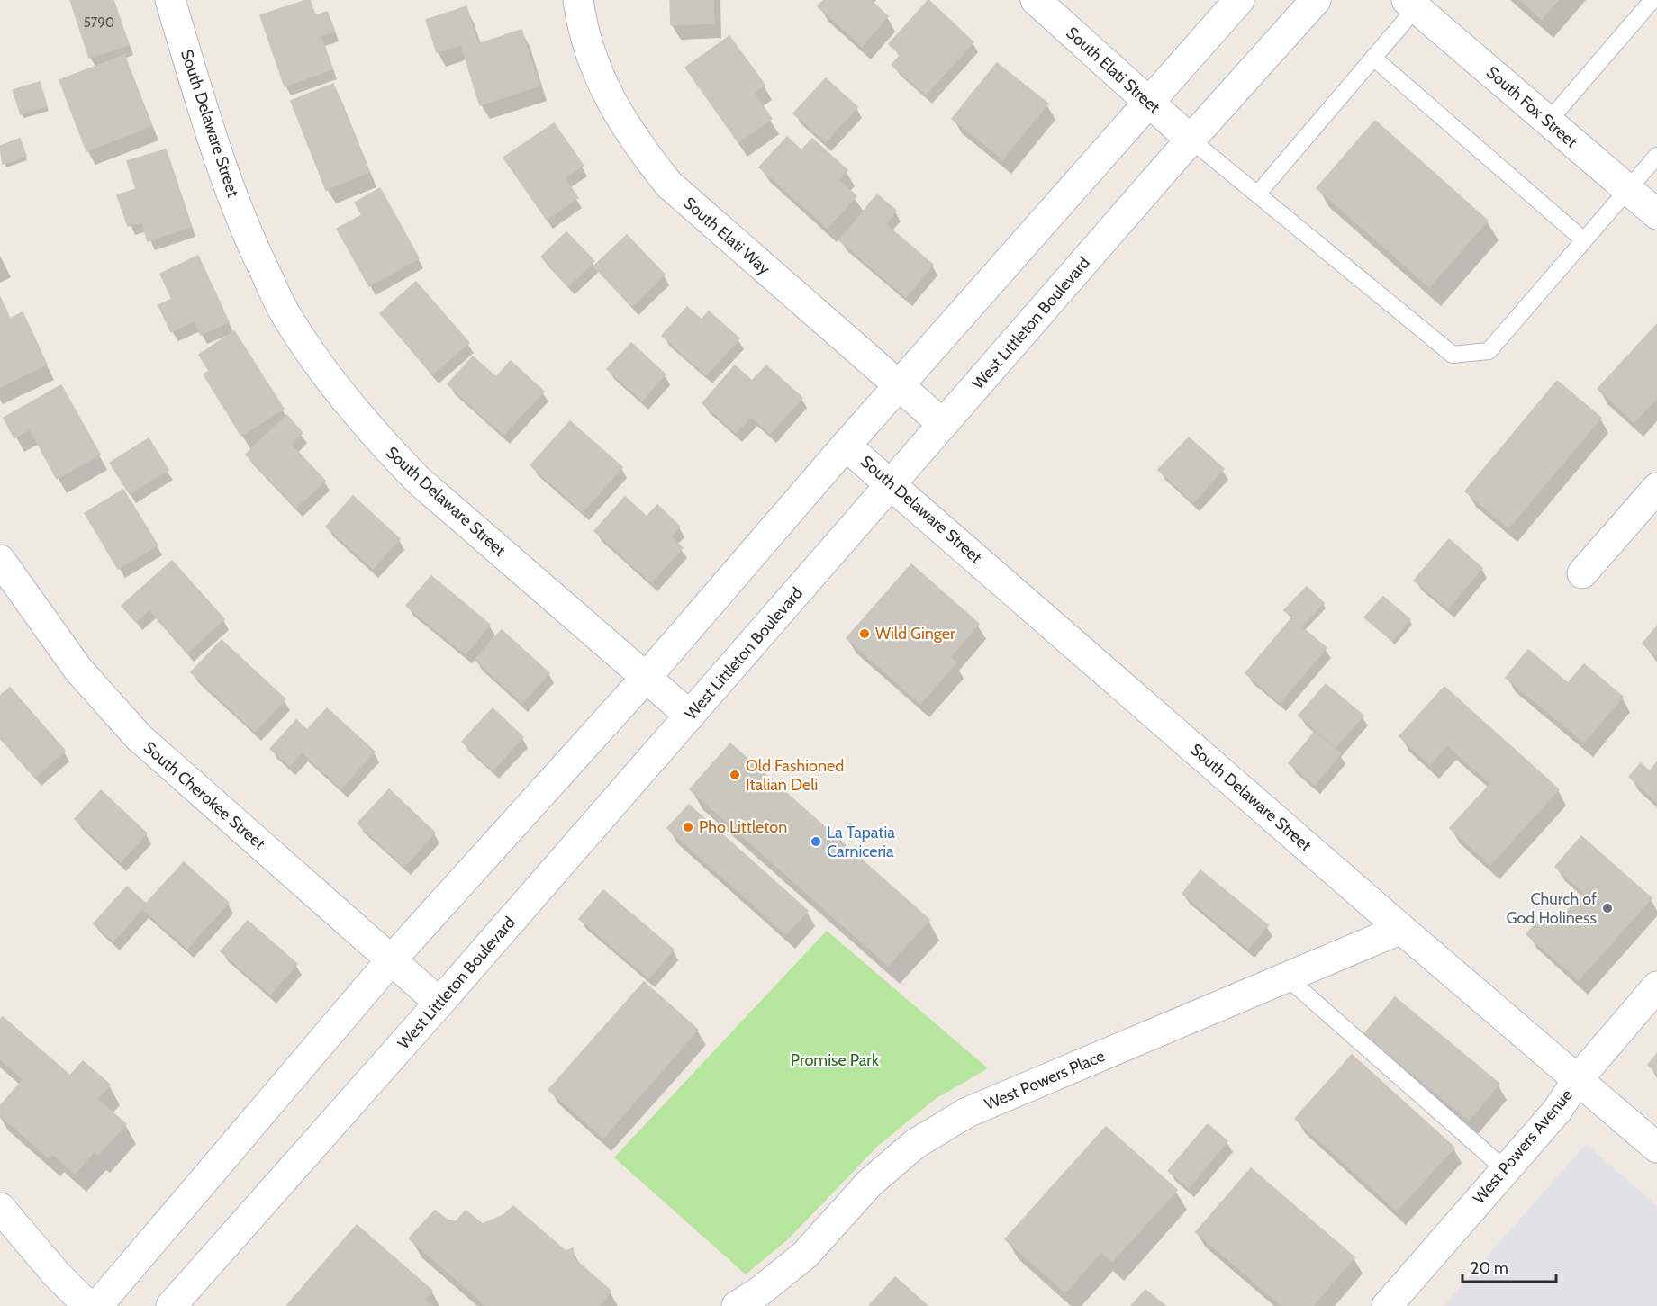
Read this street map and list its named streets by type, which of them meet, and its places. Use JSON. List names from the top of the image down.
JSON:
{
  "streets": {
    "street": [
      "South Elati Street",
      "South Fox Street",
      "South Delaware Street",
      "South Elati Way",
      "West Littleton Boulevard",
      "South Cherokee Street",
      "West Powers Place",
      "West Powers Avenue"
    ]
  },
  "crossings": [
    ["South Elati Street", "West Littleton Boulevard"],
    ["South Delaware Street", "West Littleton Boulevard"],
    ["South Delaware Street", "West Powers Place"],
    ["South Delaware Street", "West Powers Avenue"],
    ["South Elati Way", "West Littleton Boulevard"],
    ["West Littleton Boulevard", "South Cherokee Street"]
  ],
  "parks": ["Promise Park"],
  "places": [
    "Wild Ginger",
    "Old Fashioned Italian Deli",
    "Pho Littleton",
    "La Tapatia Carniceria",
    "Church of God Holiness"
  ],
  "house_numbers": ["5790"],
  "scale_bar": "20 m"
}
